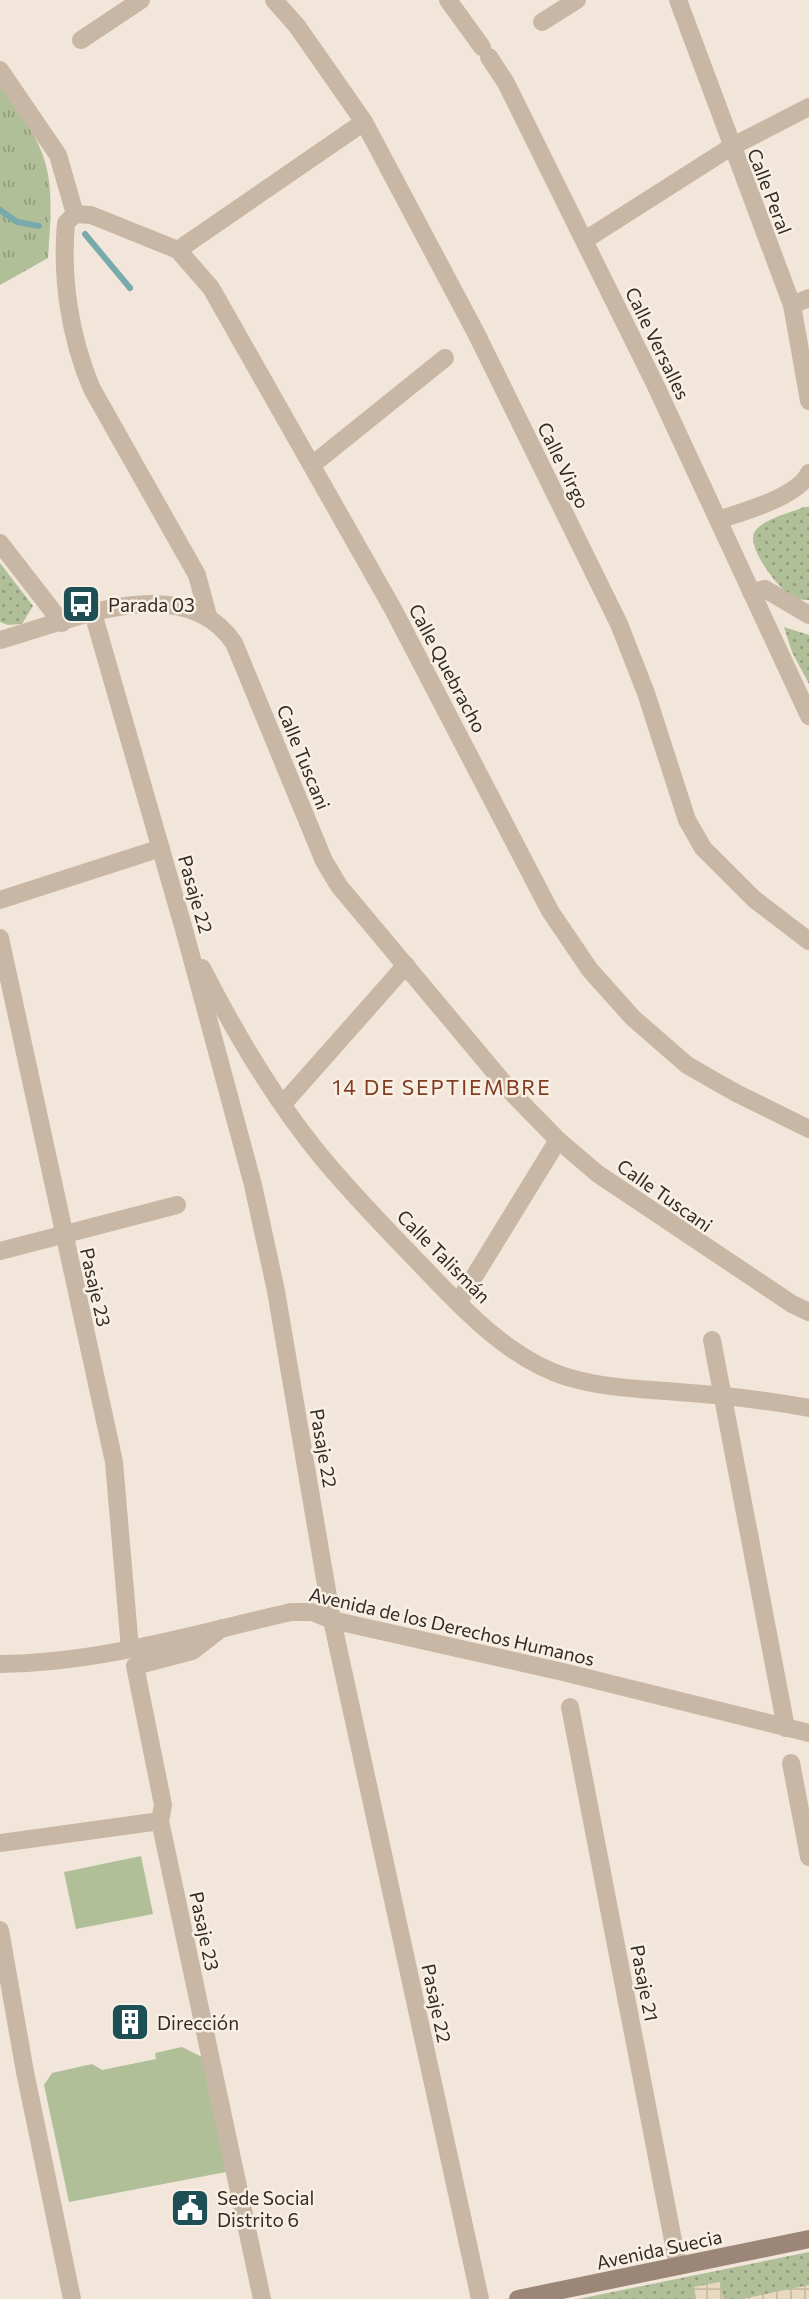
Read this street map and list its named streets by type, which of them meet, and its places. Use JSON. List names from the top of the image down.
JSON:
{
  "streets": {
    "main road": ["Avenida Suecia"],
    "street": [
      "Calle Peral",
      "Calle Versalles",
      "Calle Virgo",
      "Calle Quebracho",
      "Calle Tuscani",
      "Pasaje 22",
      "Calle Talismán",
      "Pasaje 23",
      "Avenida de los Derechos Humanos",
      "Pasaje 21"
    ]
  },
  "crossings": [
    ["Calle Quebracho", "Calle Tuscani"],
    ["Pasaje 22", "Calle Talismán"],
    ["Pasaje 22", "Avenida de los Derechos Humanos"],
    ["Pasaje 23", "Avenida de los Derechos Humanos"],
    ["Pasaje 21", "Avenida Suecia"]
  ],
  "districts": ["14 DE SEPTIEMBRE"],
  "places": {
    "bus stop": ["Parada 03"],
    "building": ["Dirección"],
    "public building": ["Sede Social Distrito 6"]
  }
}
